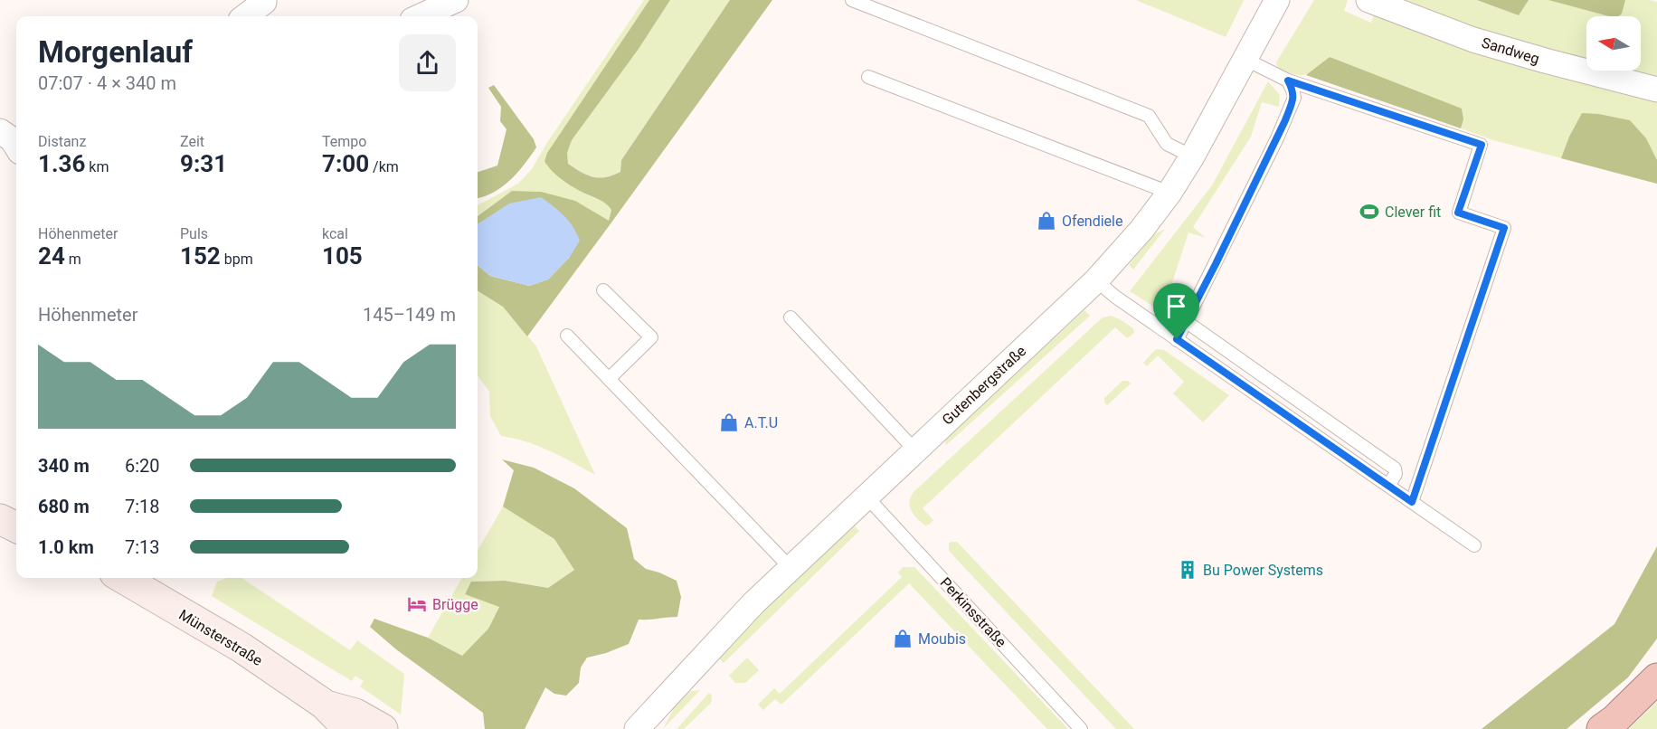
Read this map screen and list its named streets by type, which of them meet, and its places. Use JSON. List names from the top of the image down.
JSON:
{
  "streets": {
    "main road": ["Münsterstraße"],
    "street": ["Sandweg", "Gutenbergstraße"],
    "lane": ["Perkinsstraße"]
  },
  "crossings": [
    ["Gutenbergstraße", "Perkinsstraße"]
  ],
  "places": {
    "sports": ["Clever fit"],
    "shop": ["Ofendiele", "A.T.U", "Moubis"],
    "building": ["Bu Power Systems"],
    "hotel": ["Brügge"]
  },
  "north": "left",
  "page": {
    "heading": ["Morgenlauf", "07:07 · 4 × 340 m"],
    "stats": [
      ["Distanz", "1.36 km"],
      ["Zeit", "9:31"],
      ["Tempo", "7:00 /km"],
      ["Höhenmeter", "24 m"],
      ["Puls", "152 bpm"],
      ["kcal", "105"]
    ],
    "chart": ["Höhenmeter", "145–149 m"],
    "list": [
      {
        "name": "340 m",
        "note": "6:20"
      },
      {
        "name": "680 m",
        "note": "7:18"
      },
      {
        "name": "1.0 km",
        "note": "7:13"
      }
    ]
  }
}
